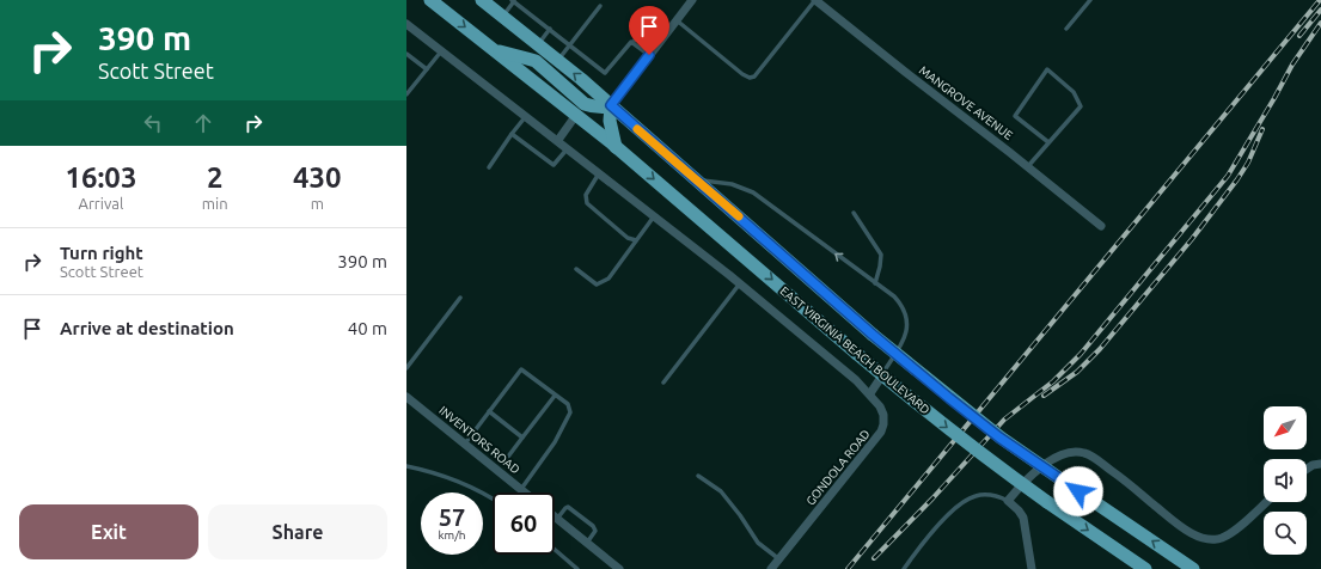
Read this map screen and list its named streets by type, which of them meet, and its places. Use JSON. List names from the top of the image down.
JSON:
{
  "streets": {
    "main road": ["EAST VIRGINIA BEACH BOULEVARD"],
    "street": ["MANGROVE AVENUE", "INVENTORS ROAD", "GONDOLA ROAD"]
  },
  "crossings": [
    ["EAST VIRGINIA BEACH BOULEVARD", "GONDOLA ROAD"]
  ],
  "north": "bottom left",
  "page": {
    "turn": ["390 m", "Scott Street"],
    "eta": [
      "16:03",
      "Arrival",
      "2",
      "min",
      "430",
      "m"
    ],
    "list": [
      {
        "name": "Turn right",
        "note": "Scott Street",
        "value": "390 m"
      },
      {
        "name": "Arrive at destination",
        "value": "40 m"
      }
    ],
    "speed": "57 km/h",
    "limit": "60",
    "buttons": ["Exit", "Share"]
  }
}
